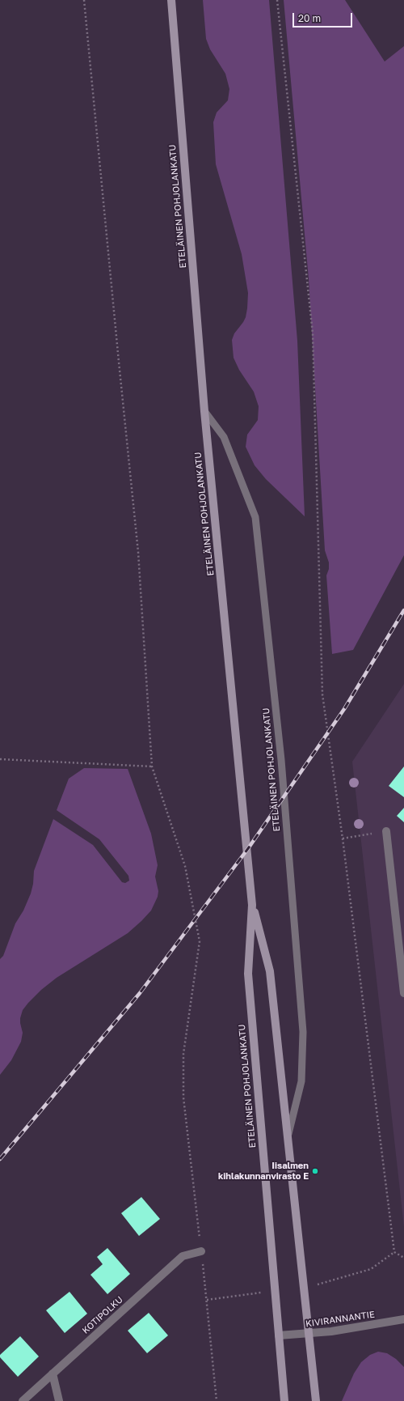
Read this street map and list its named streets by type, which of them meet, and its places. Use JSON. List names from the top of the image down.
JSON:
{
  "streets": {
    "main road": ["ETELÄINEN POHJOLANKATU"],
    "street": ["KOTIPOLKU", "KIVIRANNANTIE"]
  },
  "crossings": [
    ["ETELÄINEN POHJOLANKATU", "KIVIRANNANTIE"]
  ],
  "places": ["Iisalmen kihlakunnanvirasto E"],
  "scale_bar": "20 m"
}
